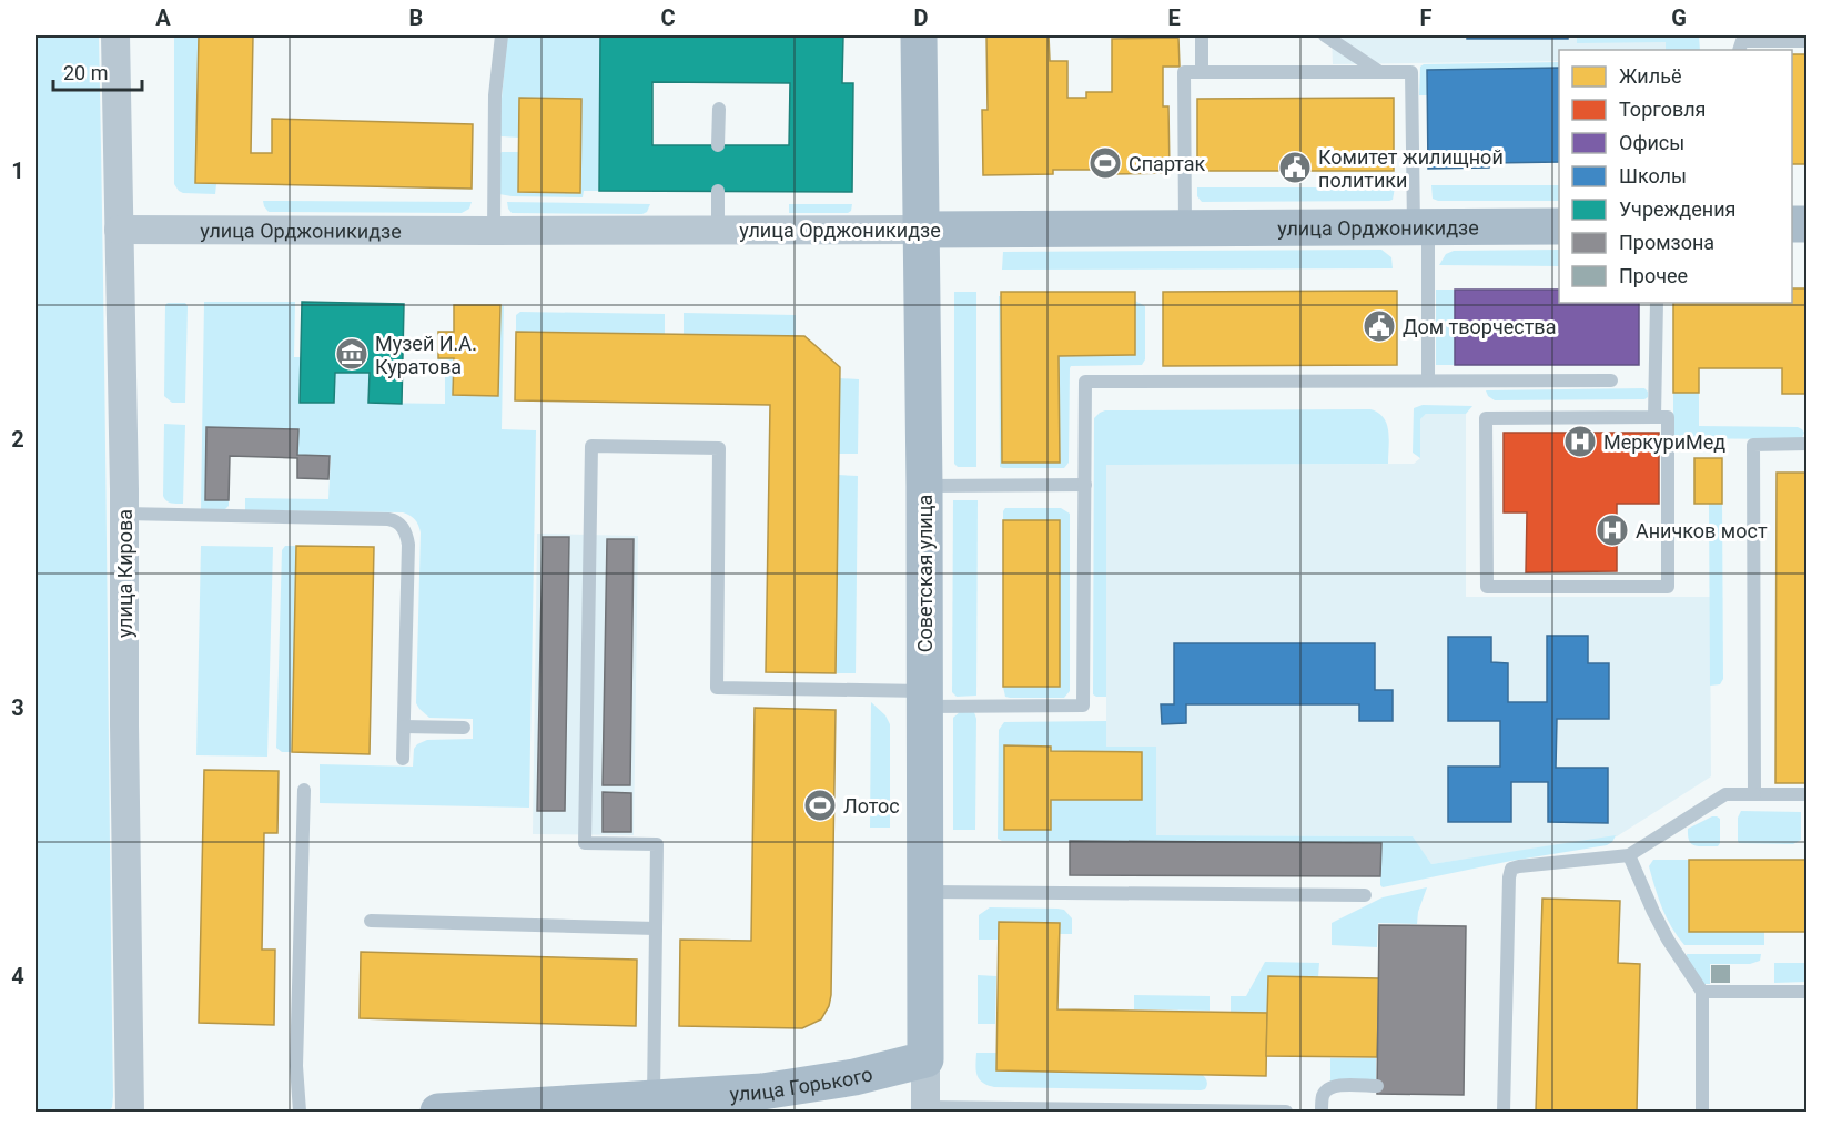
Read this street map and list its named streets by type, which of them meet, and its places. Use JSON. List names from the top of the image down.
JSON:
{
  "streets": {
    "street": [
      "улица Орджоникидзе",
      "улица Кирова",
      "Советская улица",
      "улица Горького"
    ]
  },
  "crossings": [
    ["улица Орджоникидзе", "улица Кирова"],
    ["улица Орджоникидзе", "Советская улица"],
    ["Советская улица", "улица Горького"]
  ],
  "places": {
    "sports": ["Спартак", "Лотос"],
    "public building": ["Комитет жилищной политики", "Дом творчества"],
    "museum": ["Музей И.А. Куратова"],
    "hospital": ["МеркуриМед", "Аничков мост"]
  },
  "legend": [
    "Жильё",
    "Торговля",
    "Офисы",
    "Школы",
    "Учреждения",
    "Промзона",
    "Прочее"
  ],
  "scale_bar": "20 m",
  "grid": {
    "columns": [
      "A",
      "B",
      "C",
      "D",
      "E",
      "F",
      "G"
    ],
    "rows": [
      "1",
      "2",
      "3",
      "4"
    ]
  }
}
